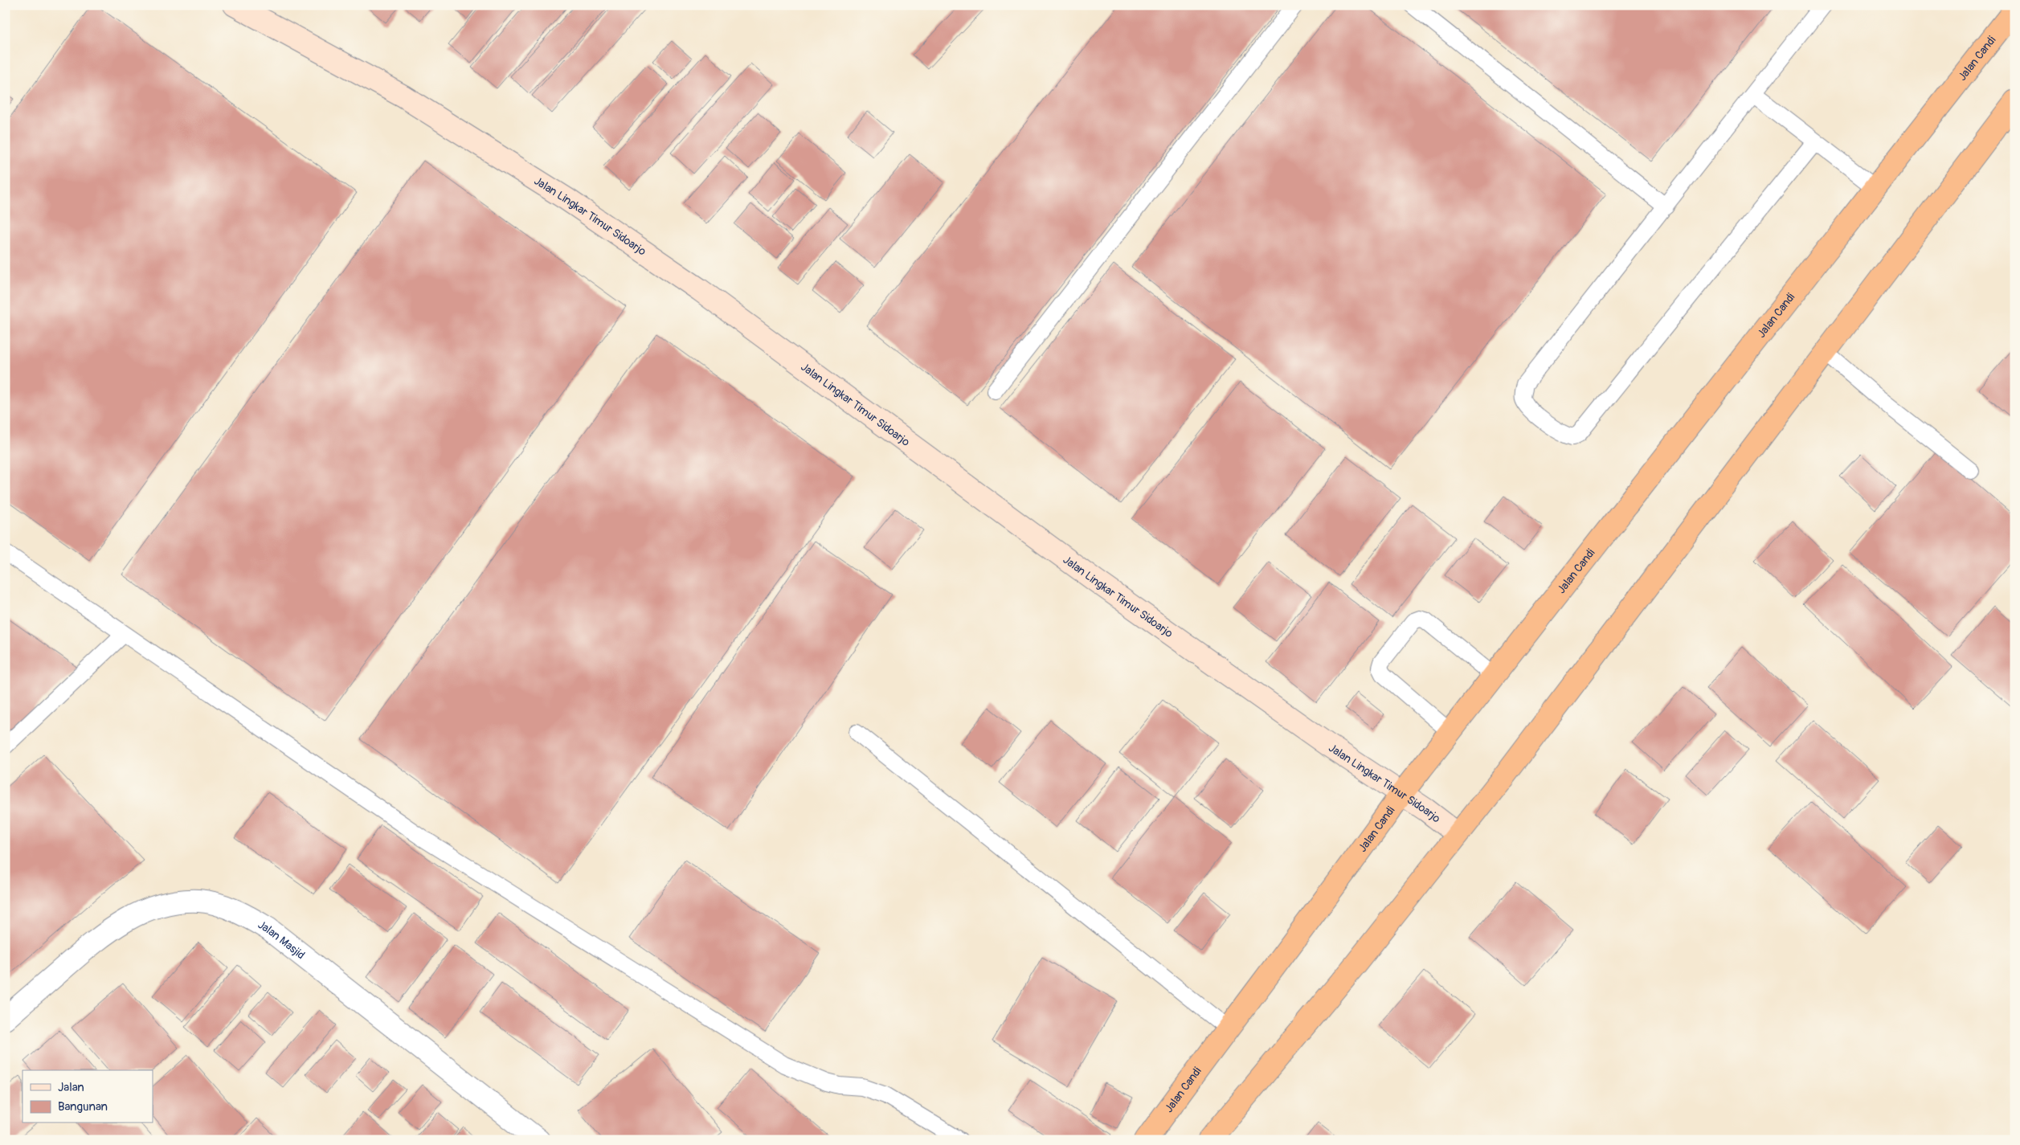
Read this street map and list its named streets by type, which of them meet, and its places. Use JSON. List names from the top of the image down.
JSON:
{
  "streets": {
    "highway": ["Jalan Candi"],
    "main road": ["Jalan Lingkar Timur Sidoarjo"],
    "street": ["Jalan Masjid"]
  },
  "crossings": [
    ["Jalan Candi", "Jalan Lingkar Timur Sidoarjo"]
  ],
  "legend": ["Jalan", "Bangunan"]
}
